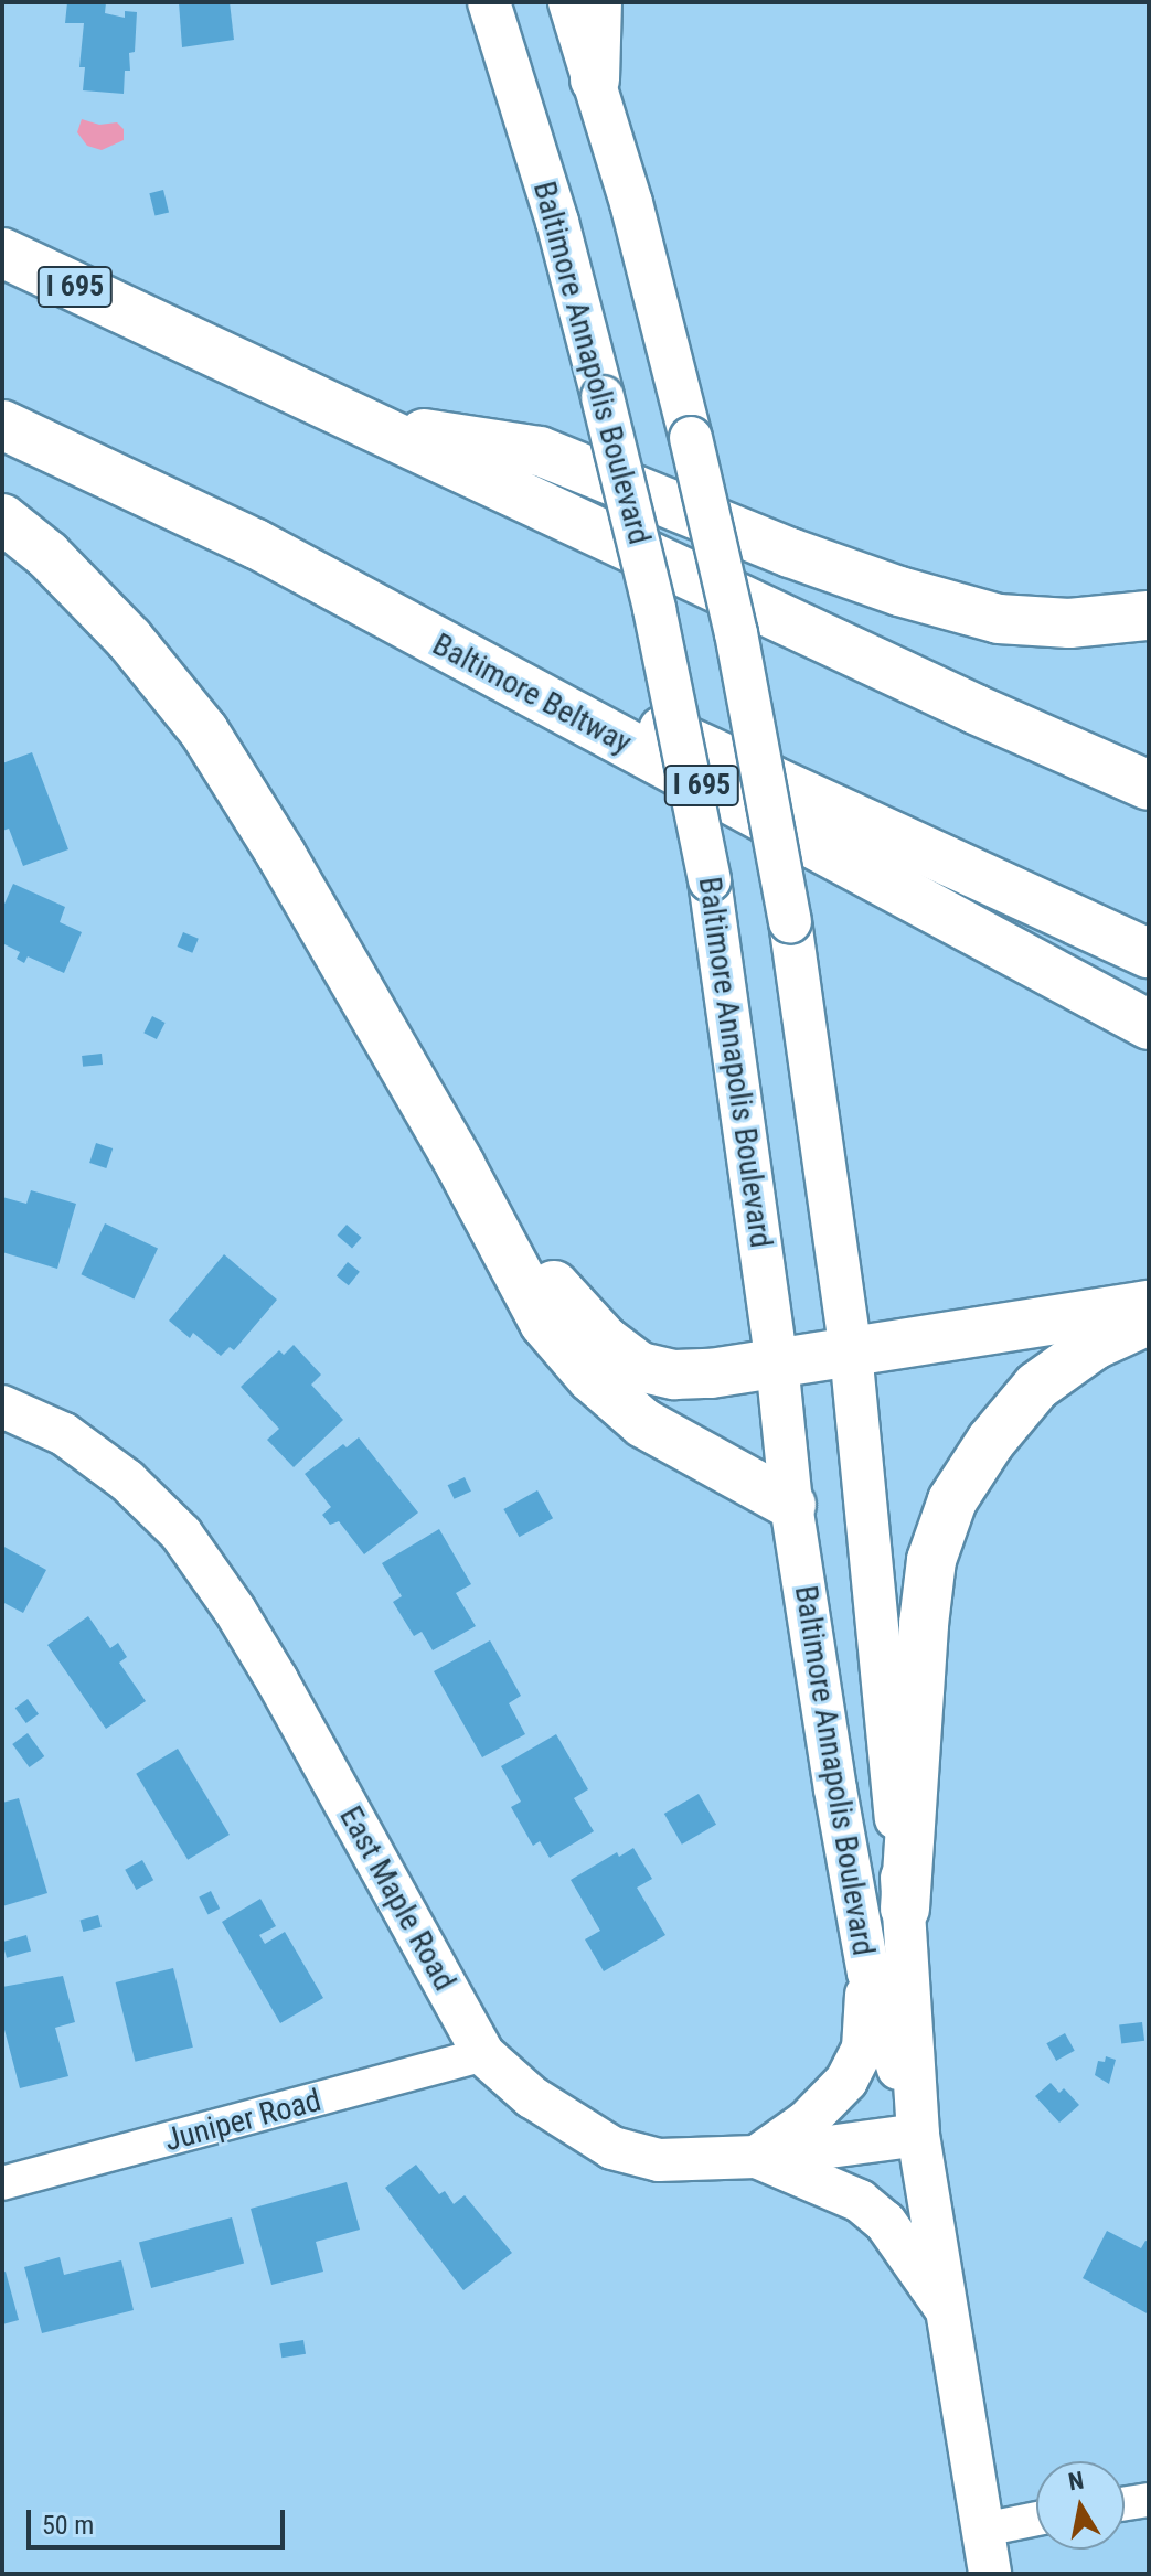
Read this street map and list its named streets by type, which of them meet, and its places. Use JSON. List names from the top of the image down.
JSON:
{
  "streets": {
    "highway": ["I 695", "Baltimore Beltway"],
    "main road": ["Baltimore Annapolis Boulevard", "East Maple Road"],
    "street": ["Juniper Road"]
  },
  "crossings": [
    ["Baltimore Annapolis Boulevard", "East Maple Road"],
    ["East Maple Road", "Juniper Road"]
  ],
  "scale_bar": "50 m",
  "north": "top"
}
